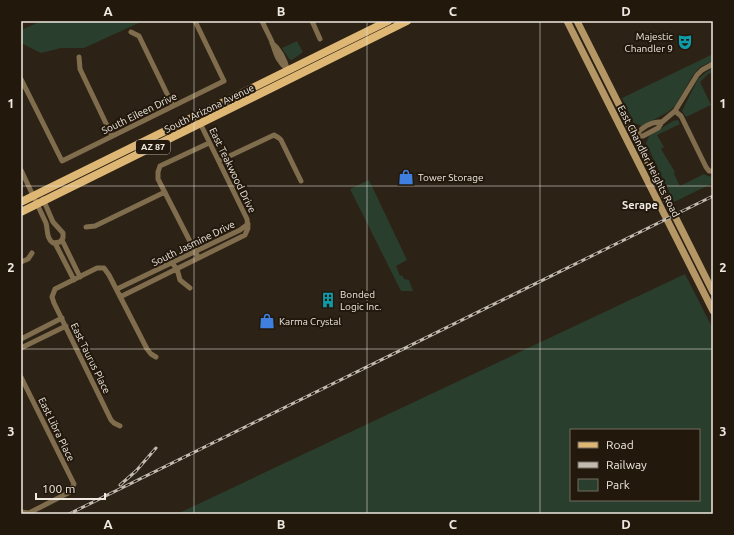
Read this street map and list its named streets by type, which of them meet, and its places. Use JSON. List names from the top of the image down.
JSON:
{
  "streets": {
    "main road": ["South Arizona Avenue", "AZ 87", "East Chandler Heights Road"],
    "street": [
      "South Eileen Drive",
      "East Teakwood Drive",
      "South Jasmine Drive",
      "East Taurus Place",
      "East Libra Place"
    ]
  },
  "crossings": [
    ["South Arizona Avenue", "East Teakwood Drive"],
    ["East Teakwood Drive", "South Jasmine Drive"]
  ],
  "districts": ["Serape"],
  "places": {
    "theatre": ["Majestic Chandler 9"],
    "shop": ["Tower Storage", "Karma Crystal"],
    "building": ["Bonded Logic Inc."]
  },
  "legend": ["Road", "Railway", "Park"],
  "scale_bar": "100 m",
  "grid": {
    "columns": [
      "A",
      "B",
      "C",
      "D"
    ],
    "rows": ["1", "2", "3"]
  }
}
